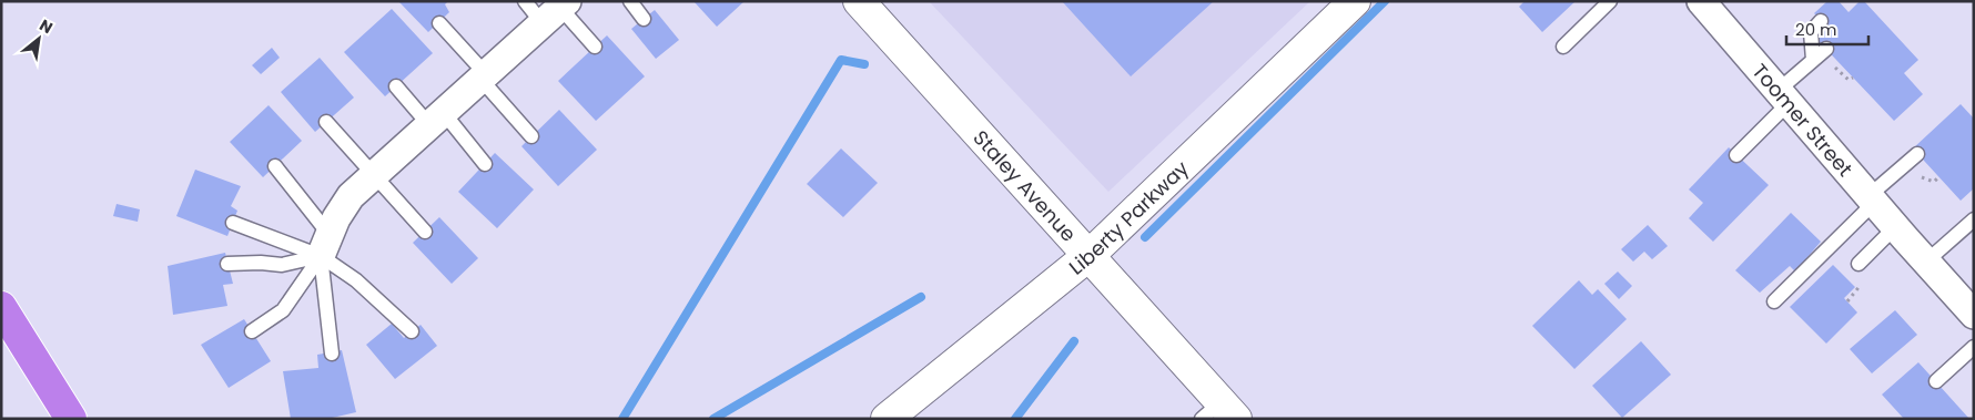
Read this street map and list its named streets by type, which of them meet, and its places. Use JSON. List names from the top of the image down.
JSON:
{
  "streets": {
    "street": ["Toomer Street", "Staley Avenue", "Liberty Parkway"]
  },
  "crossings": [
    ["Staley Avenue", "Liberty Parkway"]
  ],
  "scale_bar": "20 m",
  "north": "top right"
}
